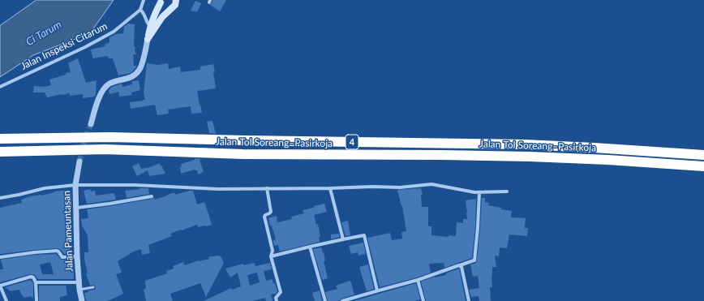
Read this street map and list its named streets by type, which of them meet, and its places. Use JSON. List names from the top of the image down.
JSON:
{
  "streets": {
    "highway": ["4", "Jalan Tol Soreang–Pasirkoja"],
    "street": ["Jalan Inspeksi Citarum", "Jalan Pameuntasan"]
  },
  "water": ["Ci Tarum"]
}
